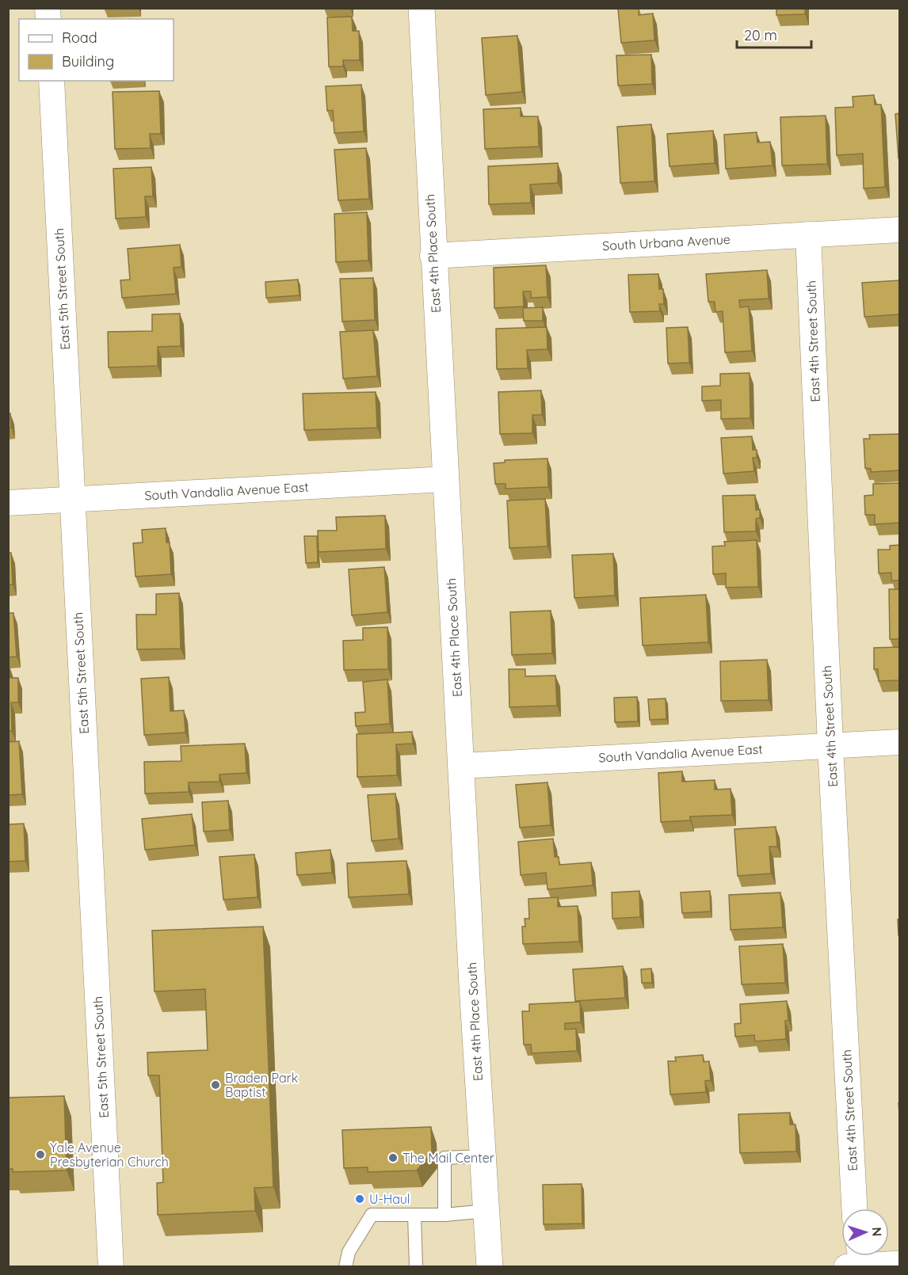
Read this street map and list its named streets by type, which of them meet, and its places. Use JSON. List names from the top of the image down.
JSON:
{
  "streets": {
    "street": [
      "South Urbana Avenue",
      "East 4th Place South",
      "East 5th Street South",
      "East 4th Street South",
      "South Vandalia Avenue East"
    ]
  },
  "crossings": [
    ["South Urbana Avenue", "East 4th Place South"],
    ["South Urbana Avenue", "East 4th Street South"],
    ["East 4th Place South", "South Vandalia Avenue East"],
    ["East 5th Street South", "South Vandalia Avenue East"],
    ["East 4th Street South", "South Vandalia Avenue East"]
  ],
  "places": [
    "Braden Park Baptist",
    "Yale Avenue Presbyterian Church",
    "The Mail Center",
    "U-Haul"
  ],
  "legend": ["Road", "Building"],
  "scale_bar": "20 m",
  "north": "right"
}
